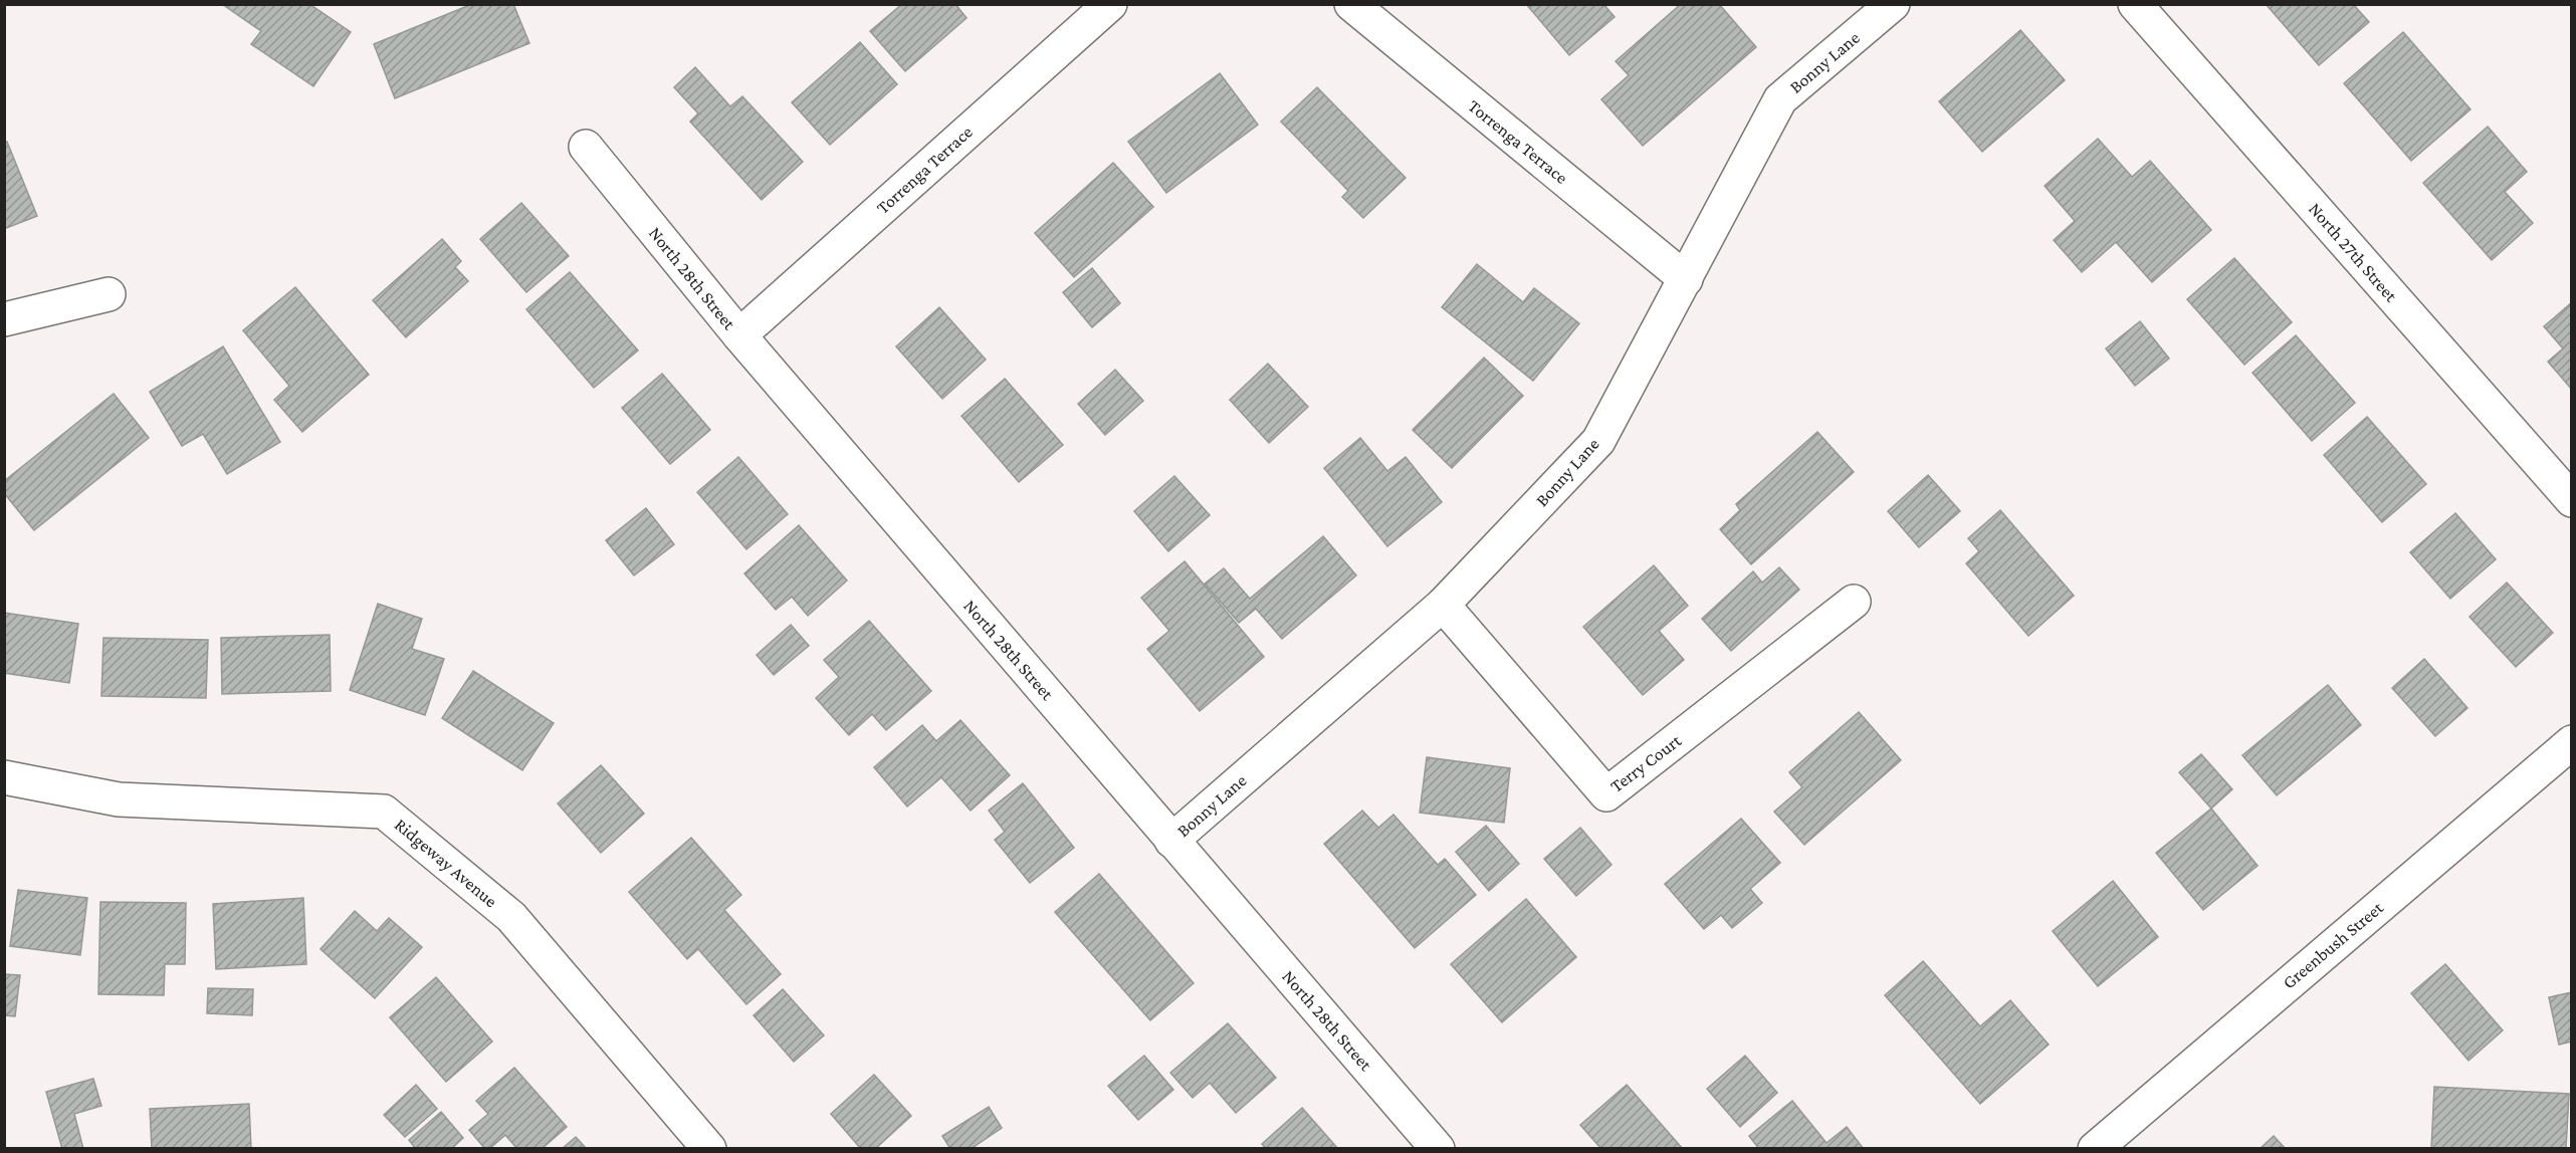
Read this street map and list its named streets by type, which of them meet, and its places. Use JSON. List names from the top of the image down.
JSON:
{
  "streets": {
    "street": [
      "Bonny Lane",
      "Torrenga Terrace",
      "North 27th Street",
      "North 28th Street",
      "Terry Court",
      "Ridgeway Avenue",
      "Greenbush Street"
    ]
  },
  "crossings": [
    ["Bonny Lane", "Torrenga Terrace"],
    ["Bonny Lane", "North 28th Street"],
    ["Bonny Lane", "Terry Court"],
    ["Torrenga Terrace", "North 28th Street"]
  ]
}
